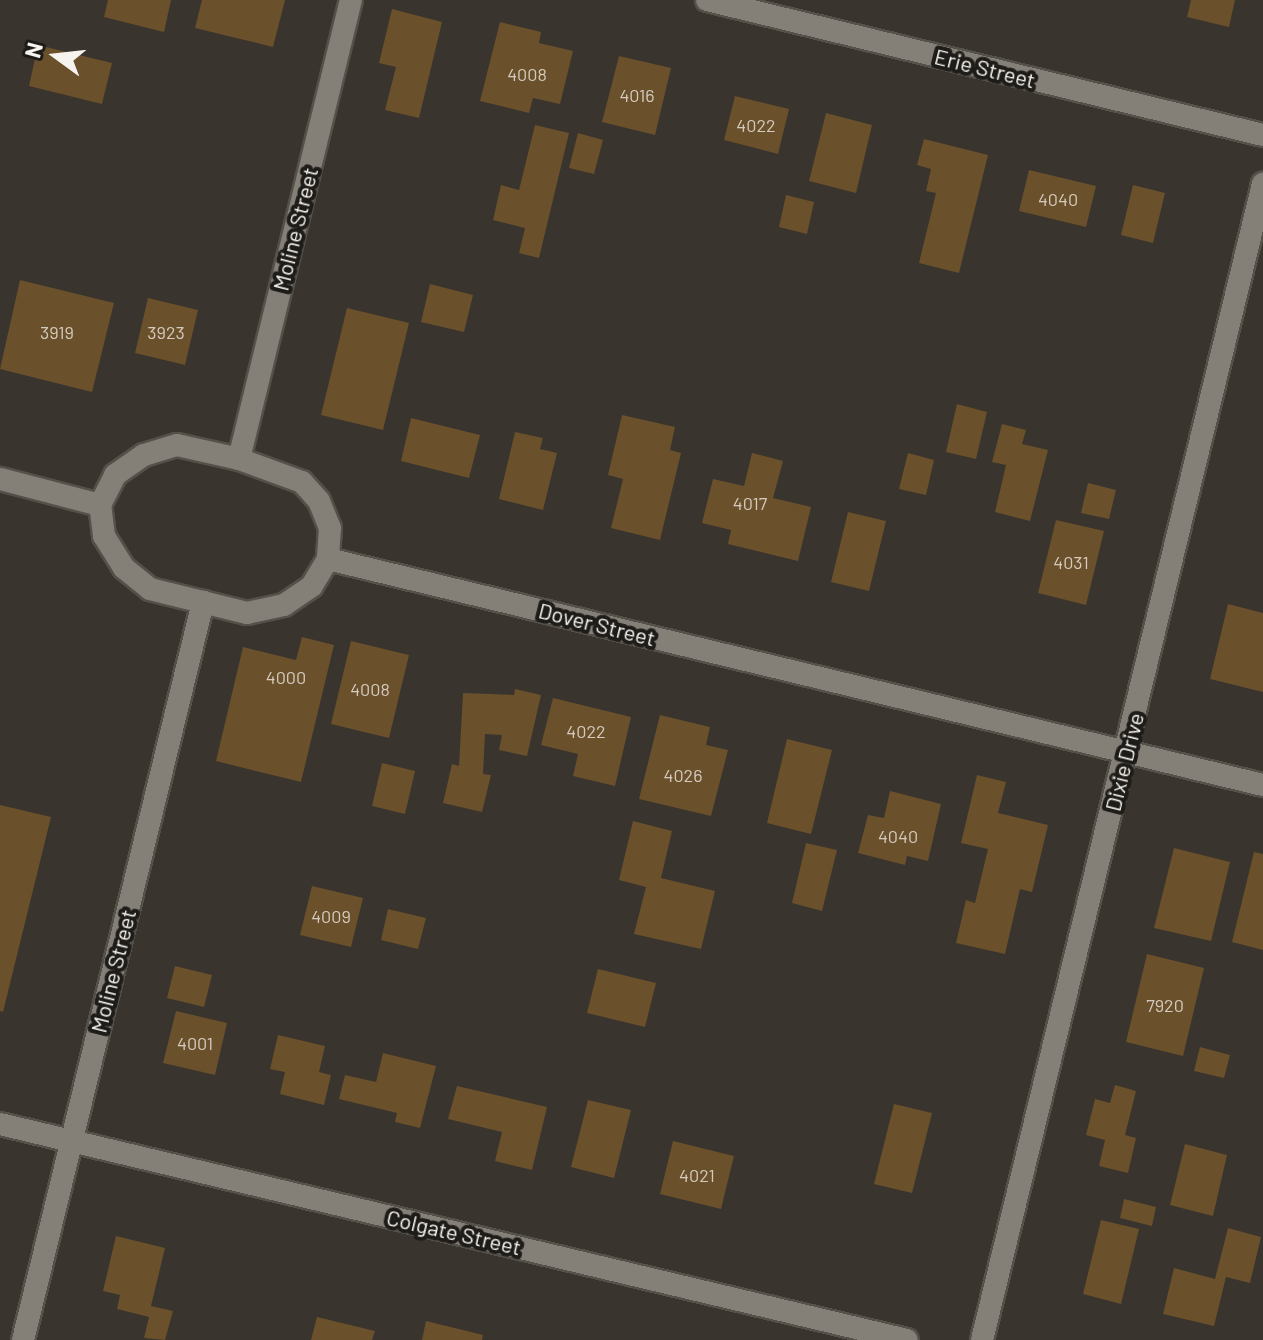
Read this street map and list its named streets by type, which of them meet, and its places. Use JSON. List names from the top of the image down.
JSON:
{
  "streets": {
    "street": [
      "Erie Street",
      "Moline Street",
      "Dover Street",
      "Dixie Drive",
      "Colgate Street"
    ]
  },
  "crossings": [
    ["Moline Street", "Dover Street"],
    ["Moline Street", "Colgate Street"],
    ["Dover Street", "Dixie Drive"]
  ],
  "house_numbers": [
    "4008",
    "4016",
    "4022",
    "4040",
    "3919",
    "3923",
    "4017",
    "4031",
    "4000",
    "4008",
    "4022",
    "4026",
    "4040",
    "4009",
    "7920",
    "4001",
    "4021"
  ],
  "north": "left"
}
